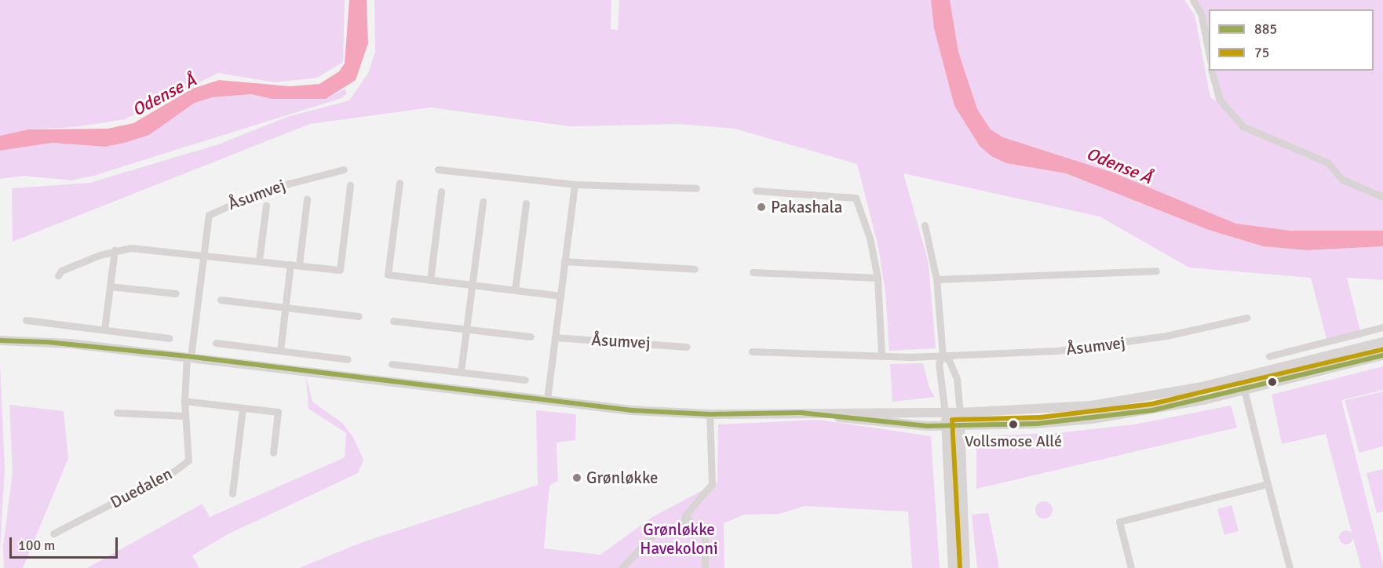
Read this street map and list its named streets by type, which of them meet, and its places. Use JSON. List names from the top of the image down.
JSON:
{
  "streets": {
    "street": ["Åsumvej", "Duedalen"]
  },
  "crossings": [
    ["Åsumvej", "Duedalen"]
  ],
  "water": ["Odense Å"],
  "parks": ["Grønløkke Havekoloni"],
  "places": ["Pakashala", "Vollsmose Allé", "Grønløkke"],
  "lines": ["transit line 885", "transit line 75"],
  "legend": ["885", "75"],
  "scale_bar": "100 m"
}
